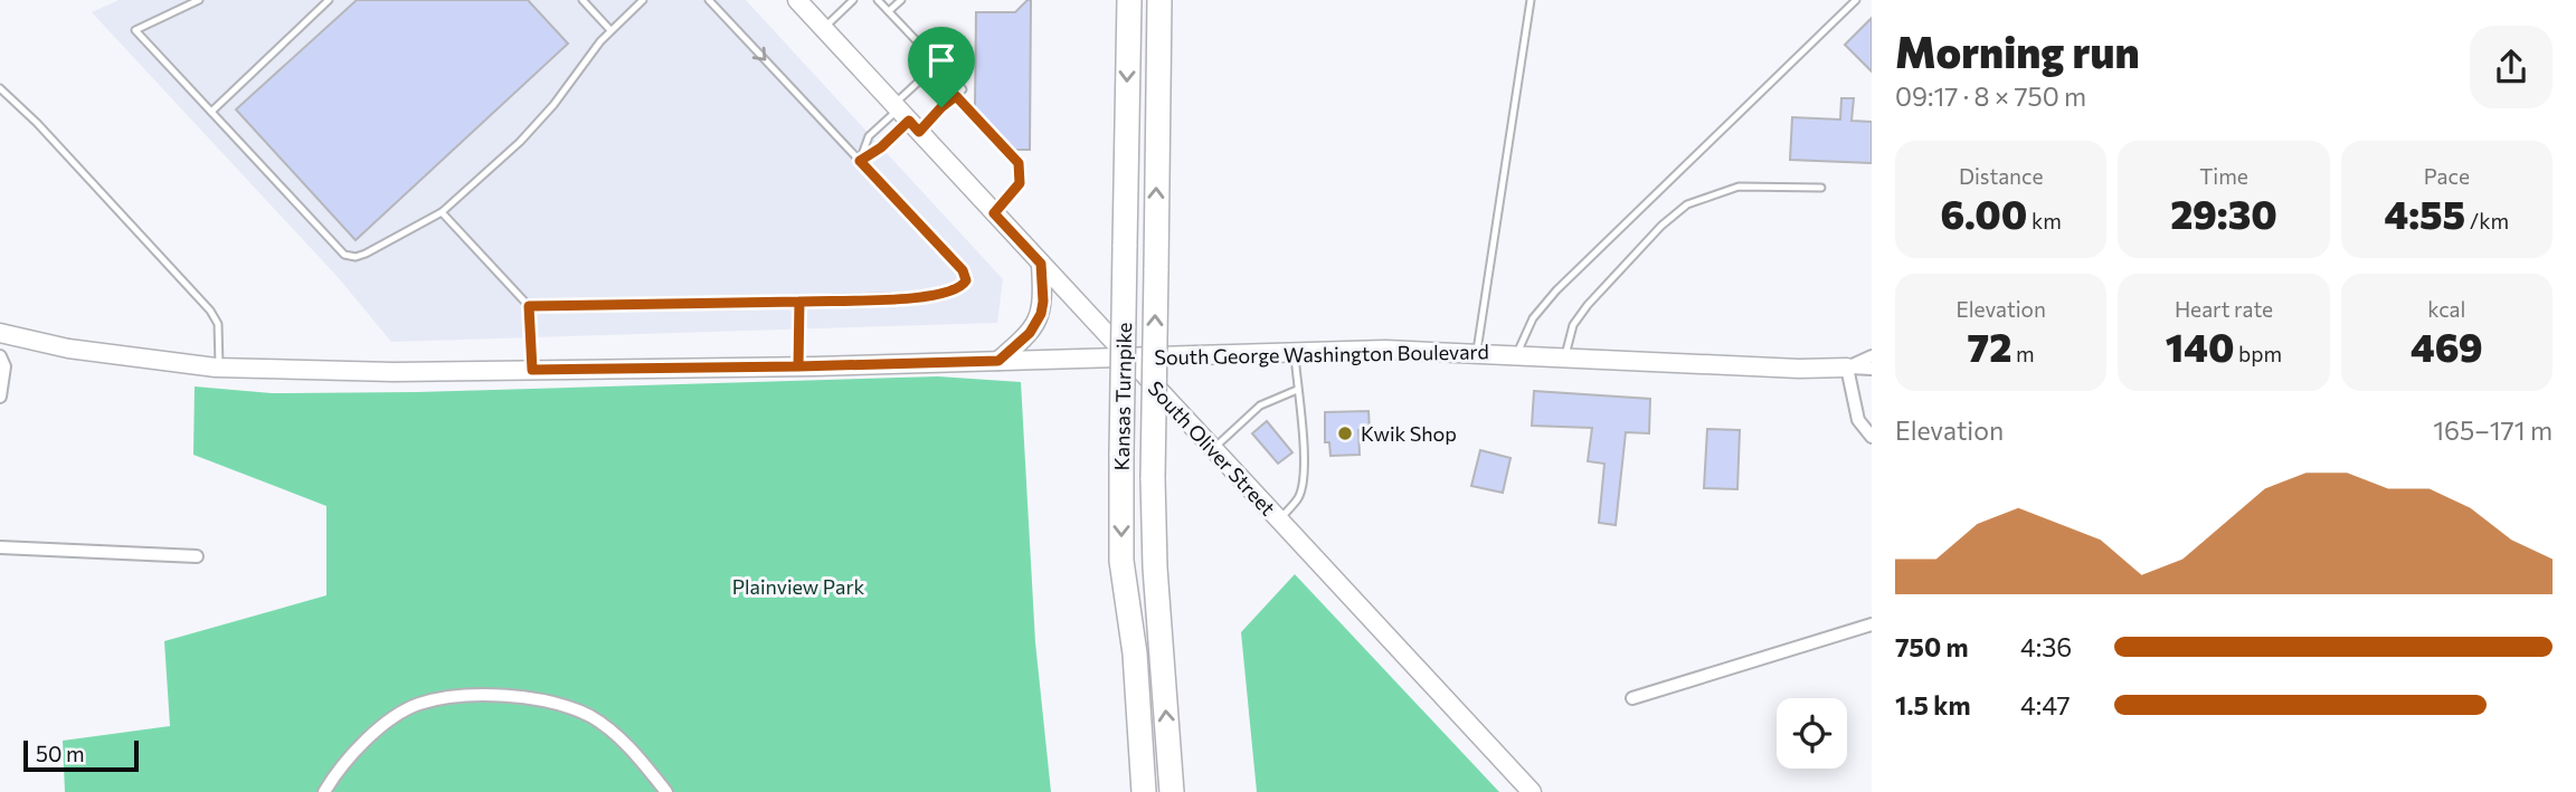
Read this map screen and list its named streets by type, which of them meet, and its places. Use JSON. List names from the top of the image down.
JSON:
{
  "streets": {
    "highway": ["Kansas Turnpike"],
    "street": ["South George Washington Boulevard", "South Oliver Street"]
  },
  "crossings": [
    ["South George Washington Boulevard", "South Oliver Street"]
  ],
  "parks": ["Plainview Park"],
  "places": ["Kwik Shop"],
  "scale_bar": "50 m",
  "page": {
    "heading": ["Morning run", "09:17 · 8 × 750 m"],
    "stats": [
      ["Distance", "6.00 km"],
      ["Time", "29:30"],
      ["Pace", "4:55 /km"],
      ["Elevation", "72 m"],
      ["Heart rate", "140 bpm"],
      ["kcal", "469"]
    ],
    "chart": ["Elevation", "165–171 m"],
    "list": [
      {
        "name": "750 m",
        "note": "4:36"
      },
      {
        "name": "1.5 km",
        "note": "4:47"
      }
    ],
    "scale": "50 m"
  }
}
